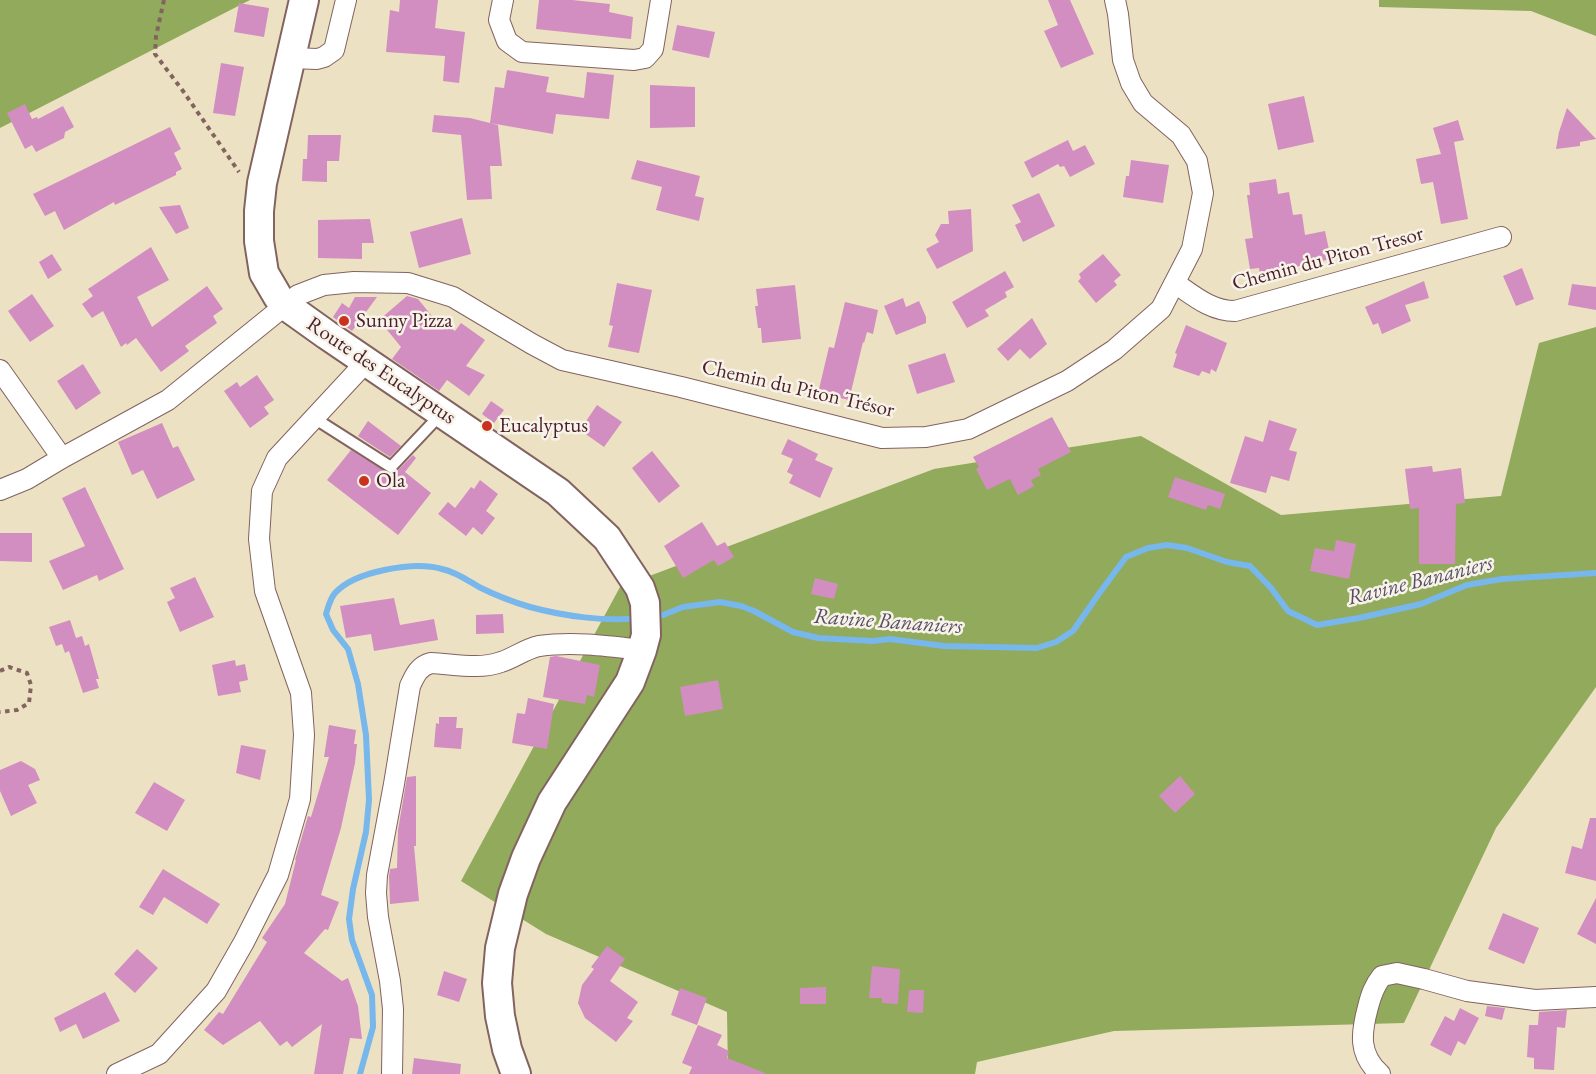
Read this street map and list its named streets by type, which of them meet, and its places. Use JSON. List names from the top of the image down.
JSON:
{
  "streets": {
    "main road": ["Route des Eucalyptus"],
    "street": ["Chemin du Piton Tresor", "Chemin du Piton Trésor"]
  },
  "crossings": [
    ["Chemin du Piton Tresor", "Chemin du Piton Trésor"],
    ["Route des Eucalyptus", "Chemin du Piton Trésor"]
  ],
  "water": ["Ravine Bananiers"],
  "places": ["Sunny Pizza", "Eucalyptus", "Ola"]
}
